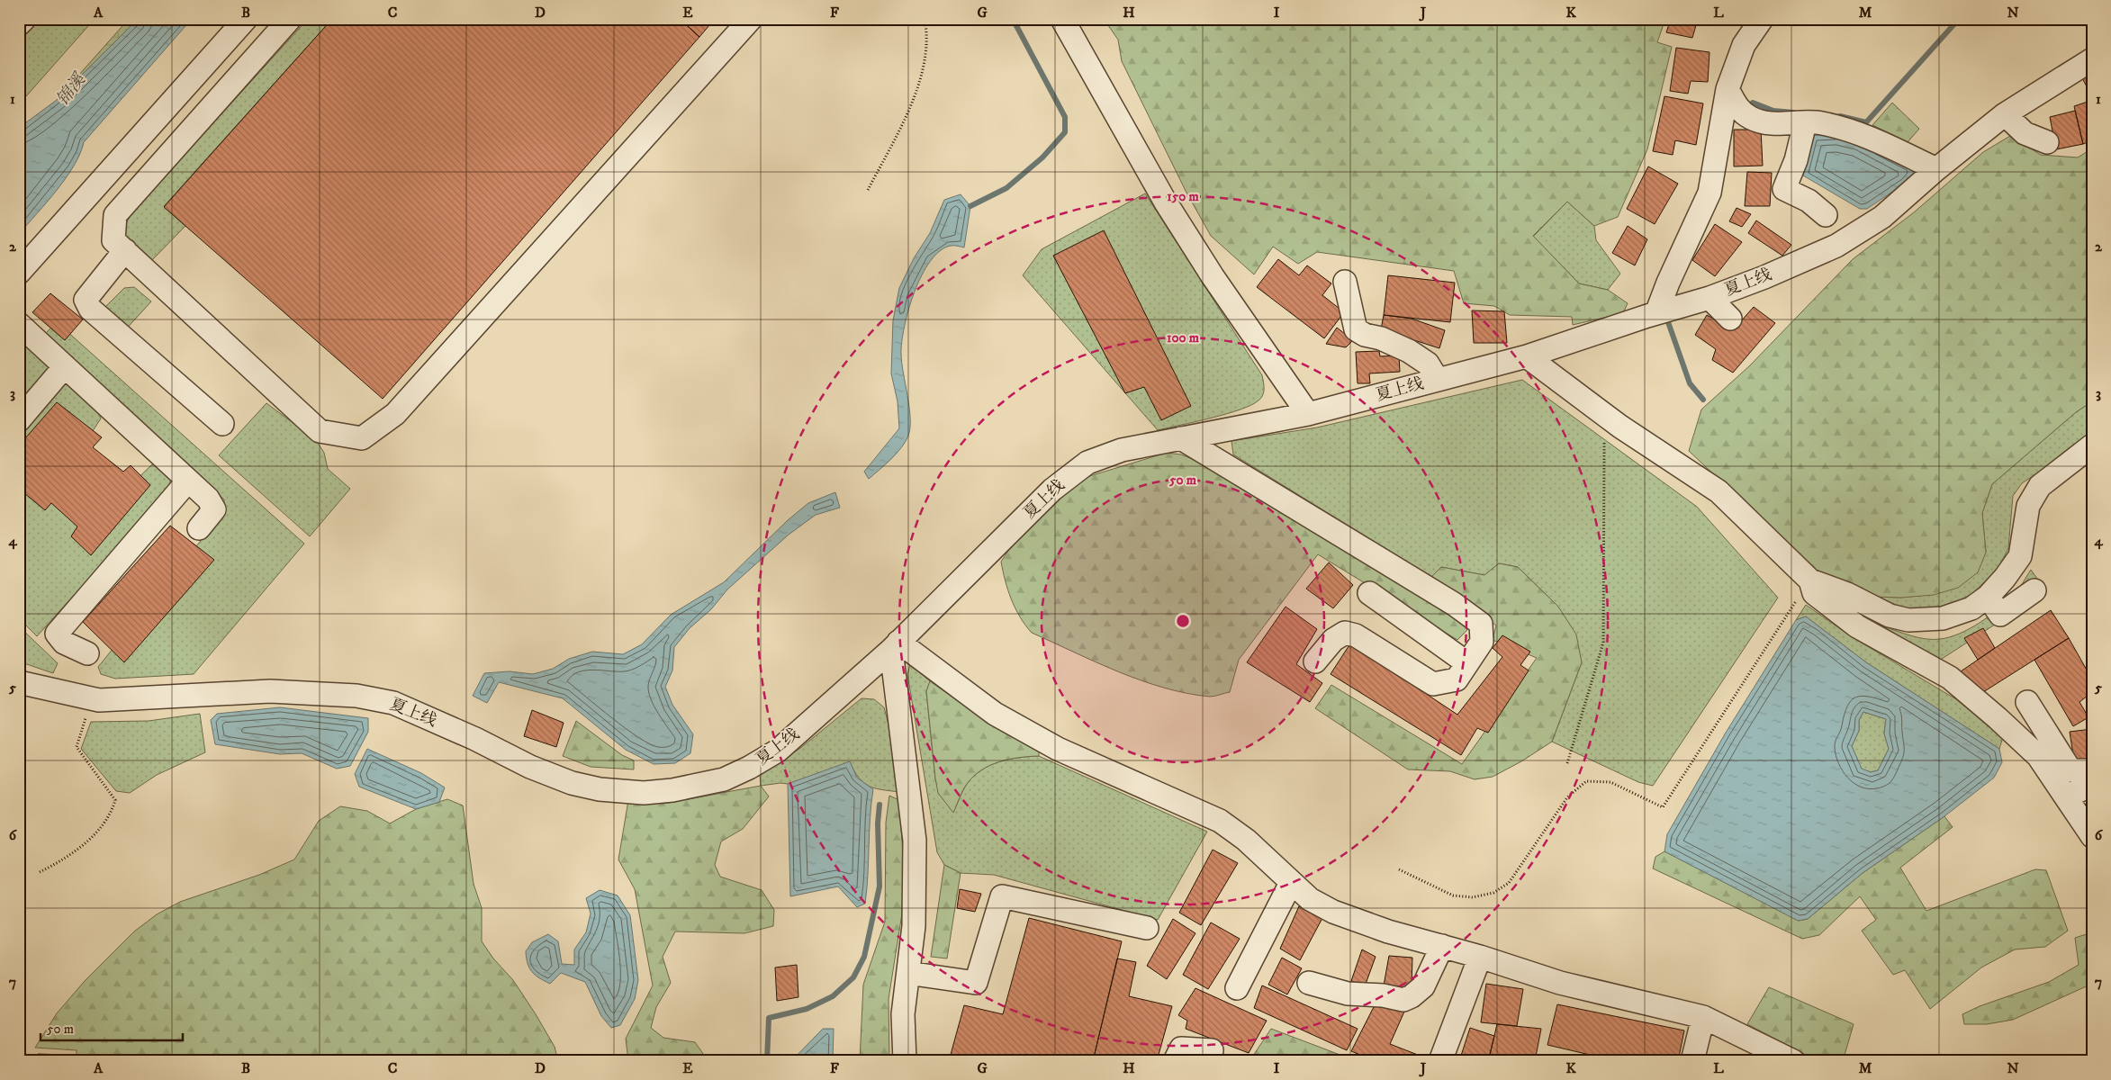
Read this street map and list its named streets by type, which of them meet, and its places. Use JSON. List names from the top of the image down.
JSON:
{
  "streets": {
    "street": ["夏上线"]
  },
  "water": ["锦溪"],
  "scale_bar": "50 m",
  "grid": {
    "columns": [
      "A",
      "B",
      "C",
      "D",
      "E",
      "F",
      "G",
      "H",
      "I",
      "J",
      "K",
      "L",
      "M",
      "N"
    ],
    "rows": [
      "1",
      "2",
      "3",
      "4",
      "5",
      "6",
      "7"
    ]
  },
  "rings": ["150 m", "100 m", "50 m"]
}
